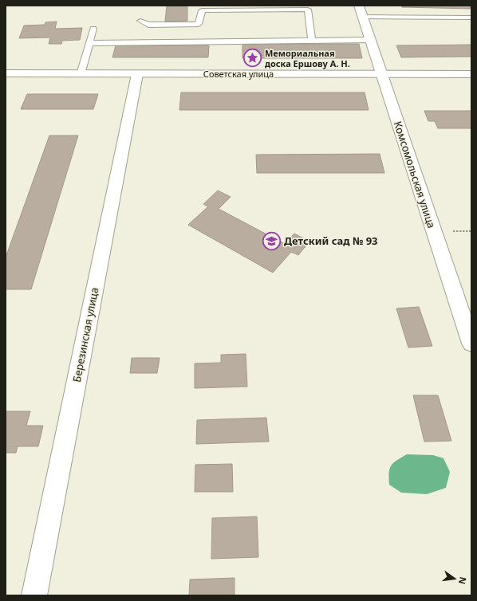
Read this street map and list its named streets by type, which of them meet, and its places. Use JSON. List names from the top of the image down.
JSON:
{
  "streets": {
    "street": ["Советская улица", "Комсомольская улица", "Березинская улица"]
  },
  "crossings": [
    ["Советская улица", "Комсомольская улица"],
    ["Советская улица", "Березинская улица"]
  ],
  "places": {
    "place": ["Мемориальная доска Ершову А. Н."],
    "school or university": ["Детский сад № 93"]
  },
  "north": "right"
}
